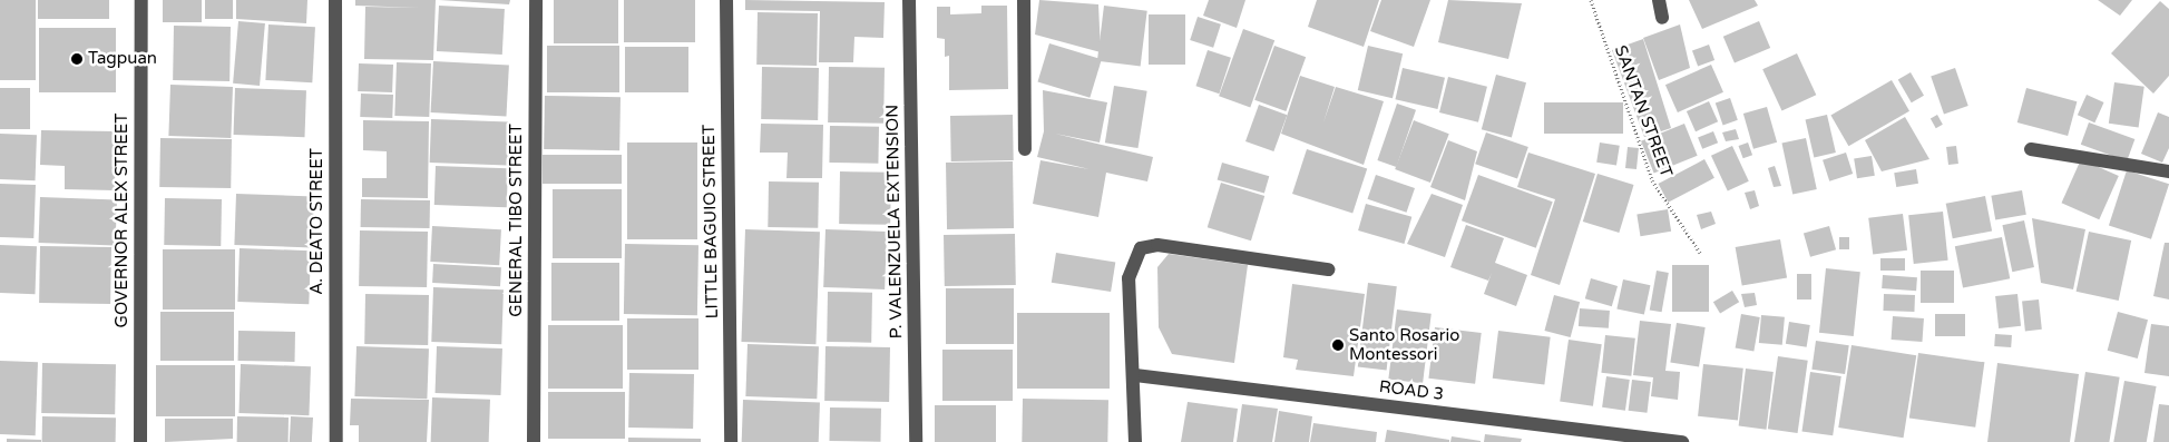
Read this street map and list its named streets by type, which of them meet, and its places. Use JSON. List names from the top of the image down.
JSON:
{
  "streets": {
    "street": [
      "GOVERNOR ALEX STREET",
      "GENERAL TIBO STREET",
      "A. DEATO STREET",
      "LITTLE BAGUIO STREET",
      "P. VALENZUELA EXTENSION",
      "ROAD 3"
    ],
    "path": ["SANTAN STREET"]
  },
  "places": ["Tagpuan", "Santo Rosario Montessori"]
}
